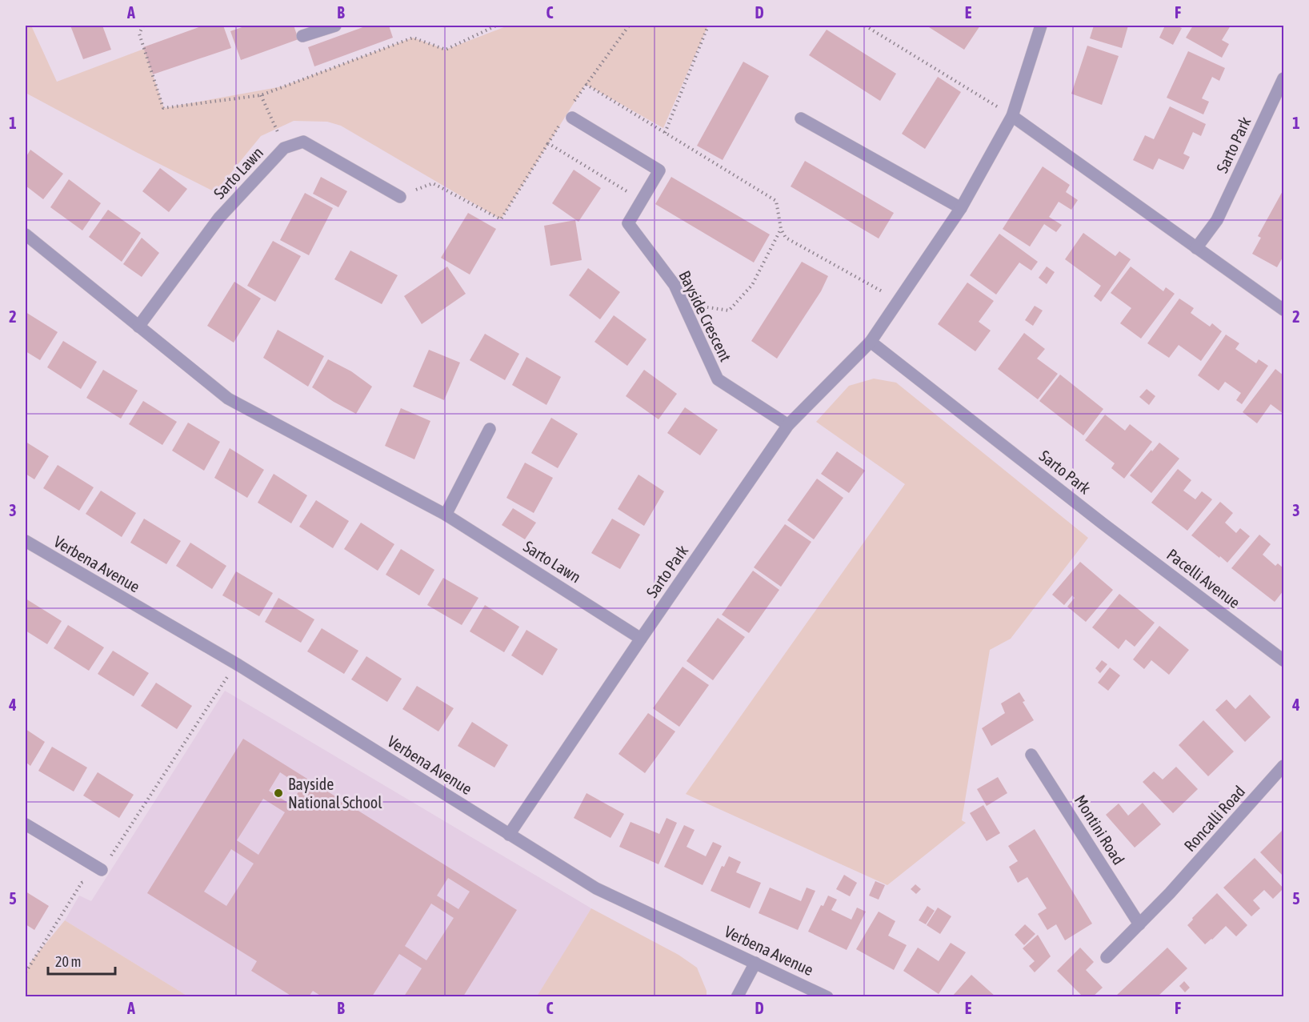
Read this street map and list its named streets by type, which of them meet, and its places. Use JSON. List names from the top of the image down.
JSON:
{
  "streets": {
    "street": [
      "Sarto Park",
      "Sarto Lawn",
      "Bayside Crescent",
      "Verbena Avenue",
      "Pacelli Avenue",
      "Roncalli Road",
      "Montini Road"
    ]
  },
  "crossings": [
    ["Sarto Park", "Sarto Lawn"],
    ["Sarto Park", "Bayside Crescent"],
    ["Sarto Park", "Verbena Avenue"],
    ["Sarto Park", "Pacelli Avenue"],
    ["Roncalli Road", "Montini Road"]
  ],
  "places": ["Bayside National School"],
  "scale_bar": "20 m",
  "grid": {
    "columns": [
      "A",
      "B",
      "C",
      "D",
      "E",
      "F"
    ],
    "rows": [
      "1",
      "2",
      "3",
      "4",
      "5"
    ]
  }
}
